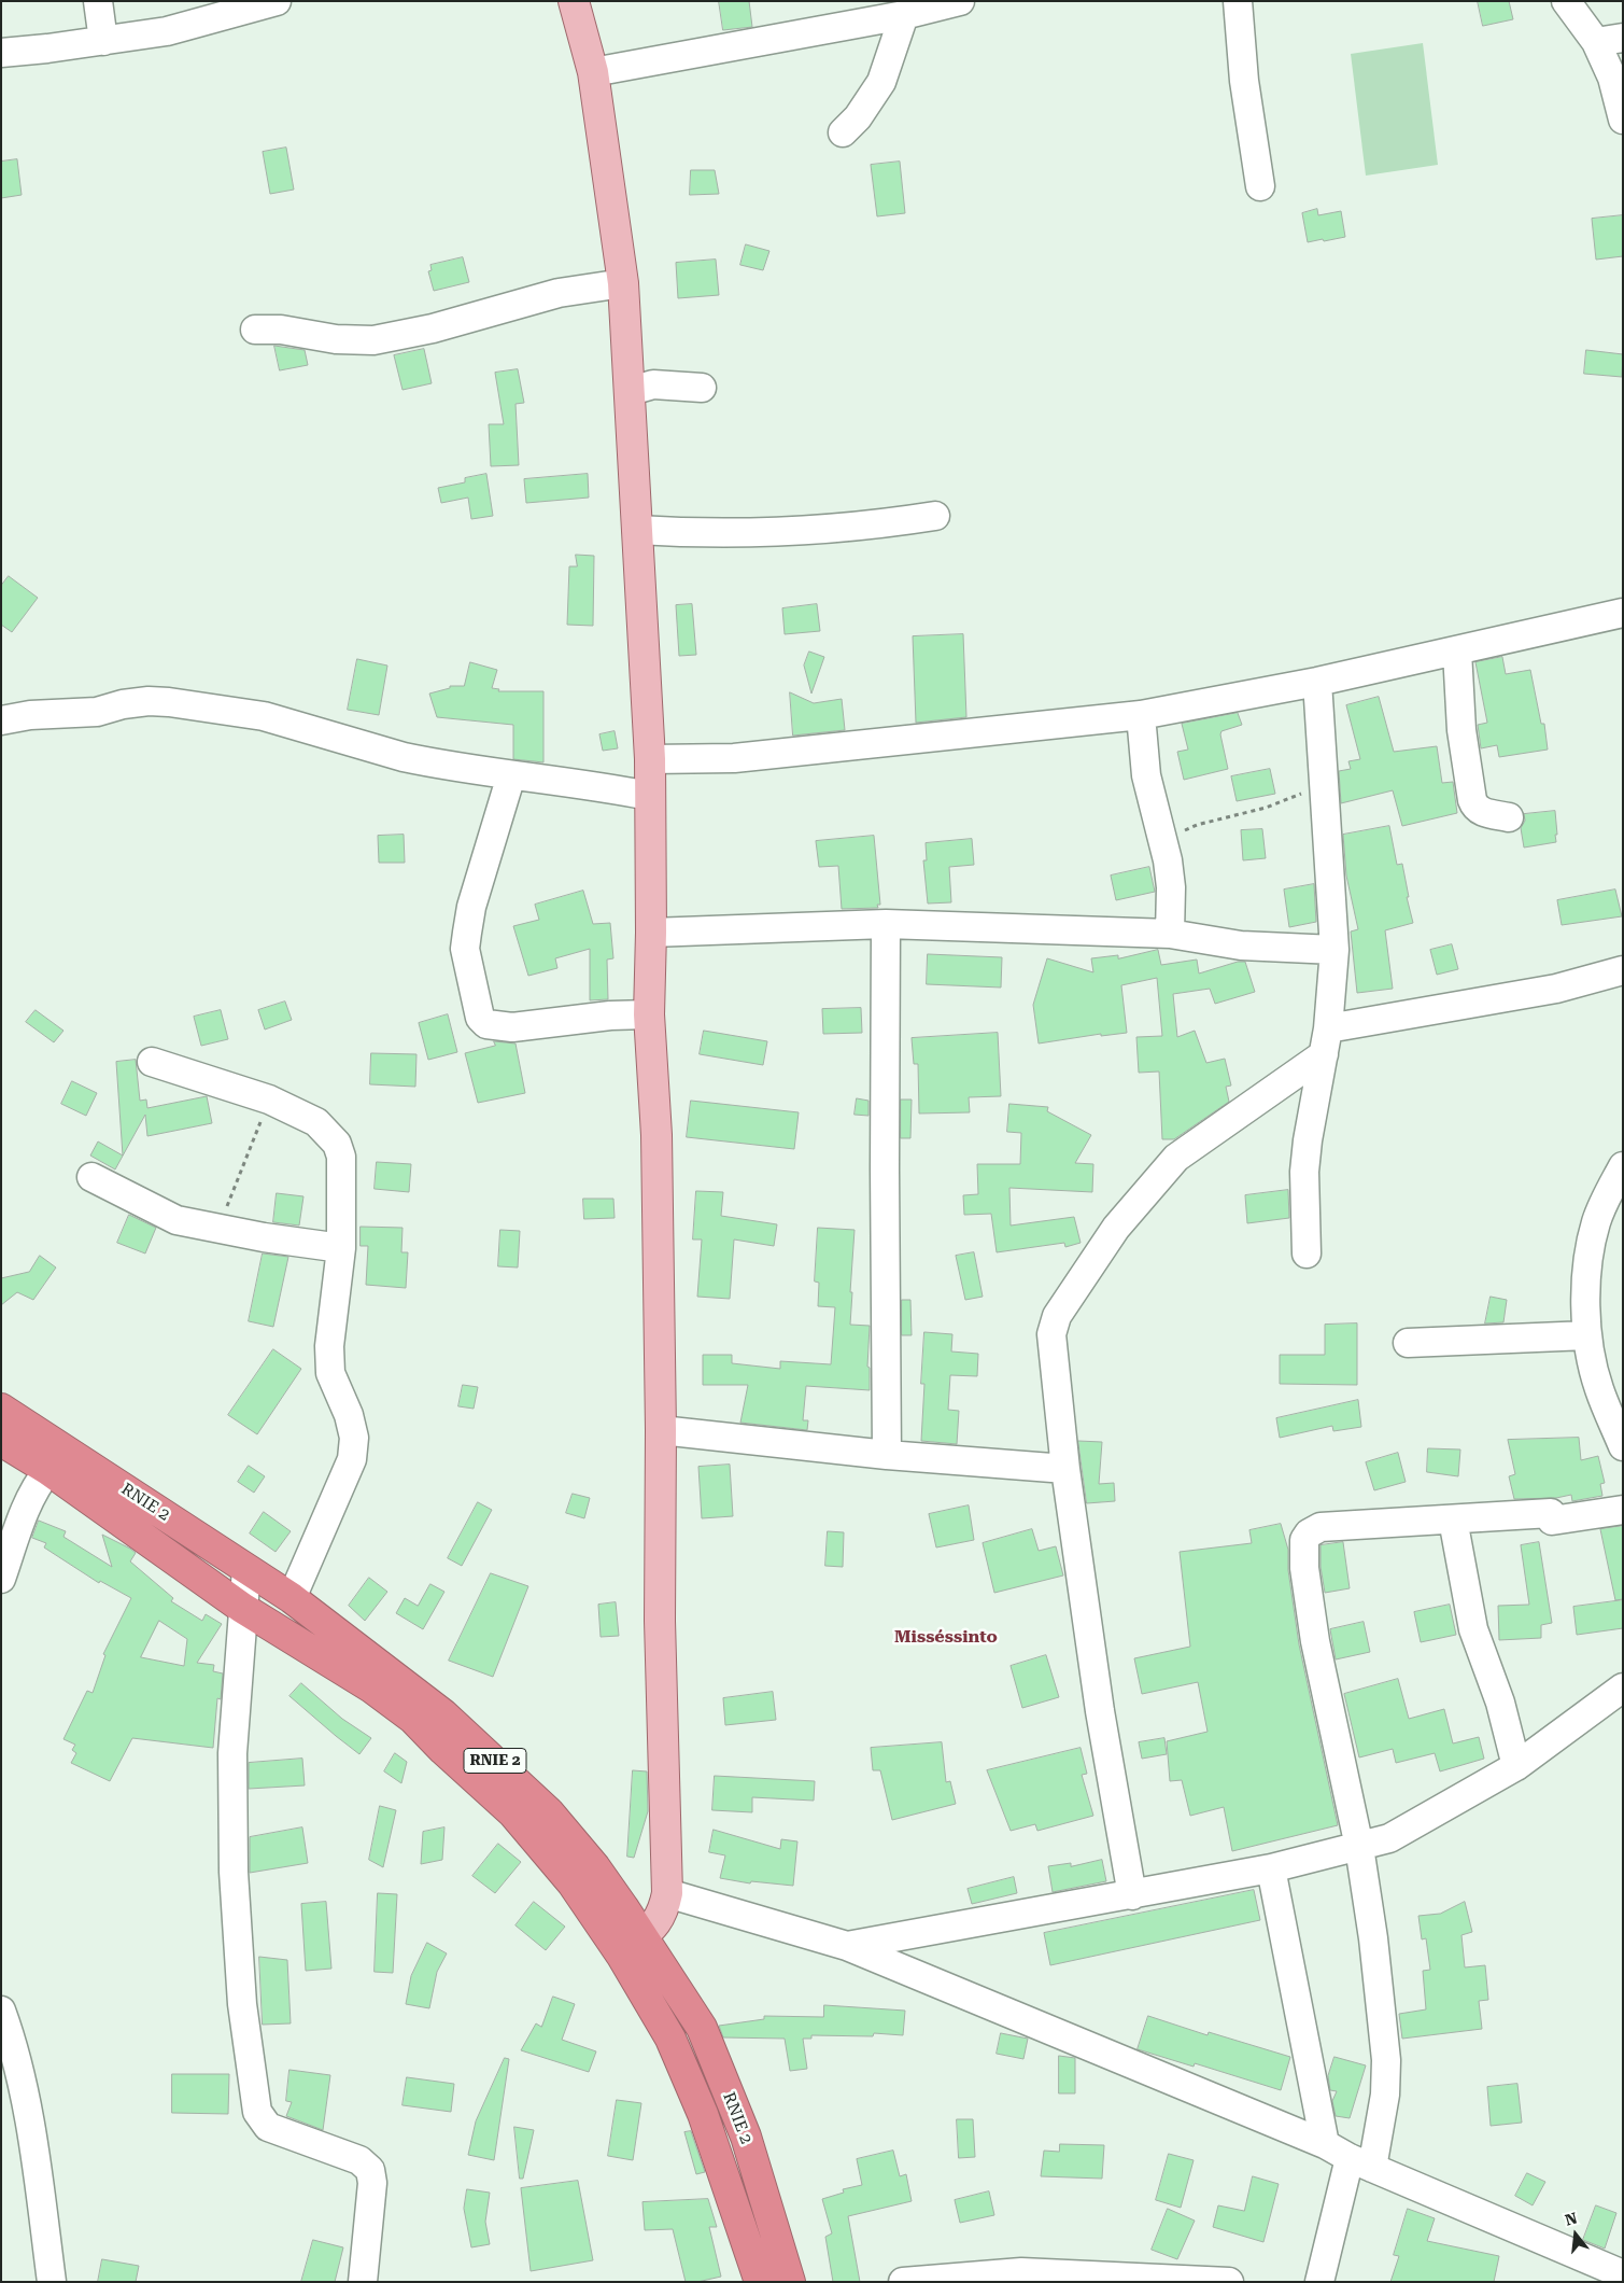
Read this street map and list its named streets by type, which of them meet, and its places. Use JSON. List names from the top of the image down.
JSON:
{
  "streets": {
    "highway": ["RNIE 2"]
  },
  "districts": ["Misséssinto"],
  "north": "top"
}
